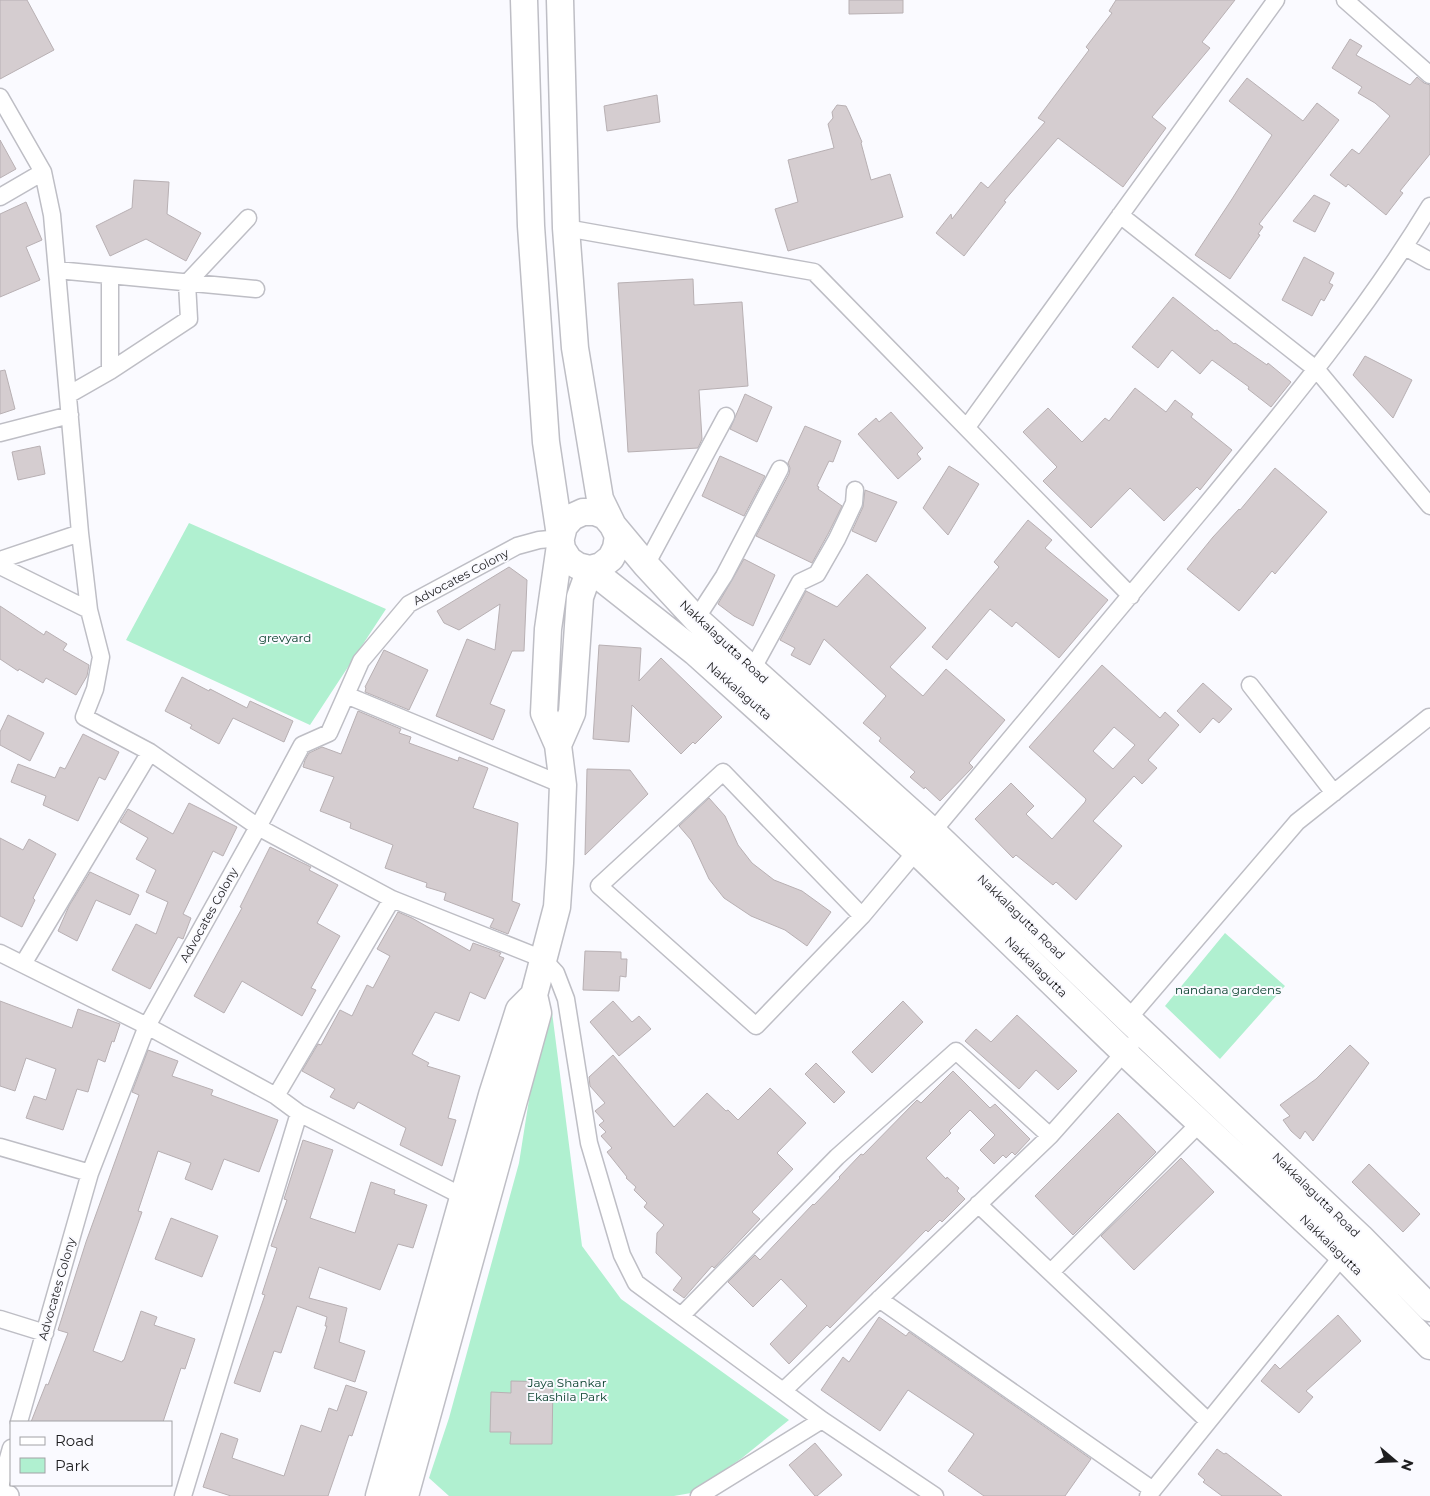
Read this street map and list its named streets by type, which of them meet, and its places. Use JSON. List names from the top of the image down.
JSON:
{
  "streets": {
    "main road": ["Nakkalagutta Road", "Nakkalagutta"],
    "street": ["Advocates Colony"]
  },
  "crossings": [
    ["Advocates Colony", "Nakkalagutta Road"],
    ["Advocates Colony", "Nakkalagutta"],
    ["Nakkalagutta Road", "Nakkalagutta"]
  ],
  "parks": ["grevyard", "nandana gardens", "Jaya Shankar Ekashila Park"],
  "legend": ["Road", "Park"],
  "north": "right"
}
